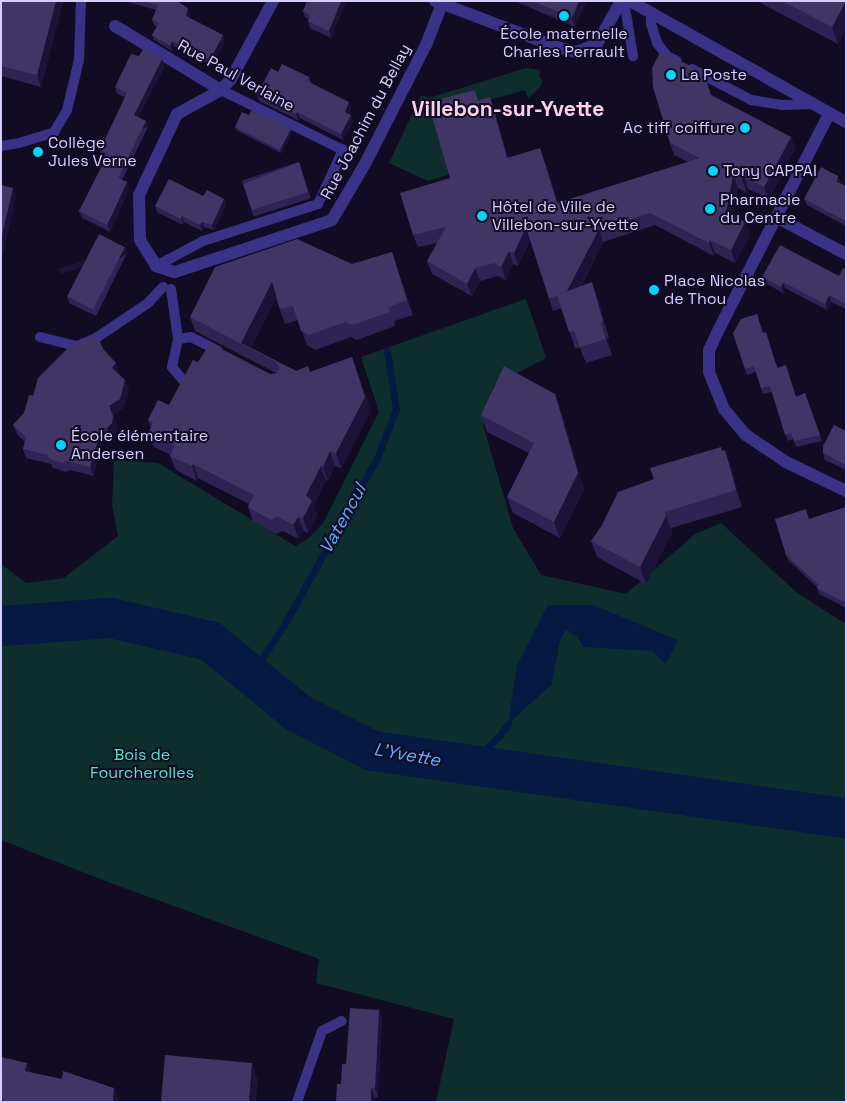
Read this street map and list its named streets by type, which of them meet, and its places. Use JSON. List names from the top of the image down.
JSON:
{
  "streets": {
    "street": ["Rue Paul Verlaine", "Rue Joachim du Bellay"]
  },
  "crossings": [
    ["Rue Paul Verlaine", "Rue Joachim du Bellay"]
  ],
  "districts": ["Villebon-sur-Yvette"],
  "water": ["Vatencul", "L'Yvette"],
  "parks": ["Bois de Fourcherolles"],
  "places": [
    "École maternelle Charles Perrault",
    "La Poste",
    "Ac tiff coiffure",
    "Collège Jules Verne",
    "Tony CAPPAI",
    "Pharmacie du Centre",
    "Hôtel de Ville de Villebon-sur-Yvette",
    "Place Nicolas de Thou",
    "École élémentaire Andersen"
  ]
}
